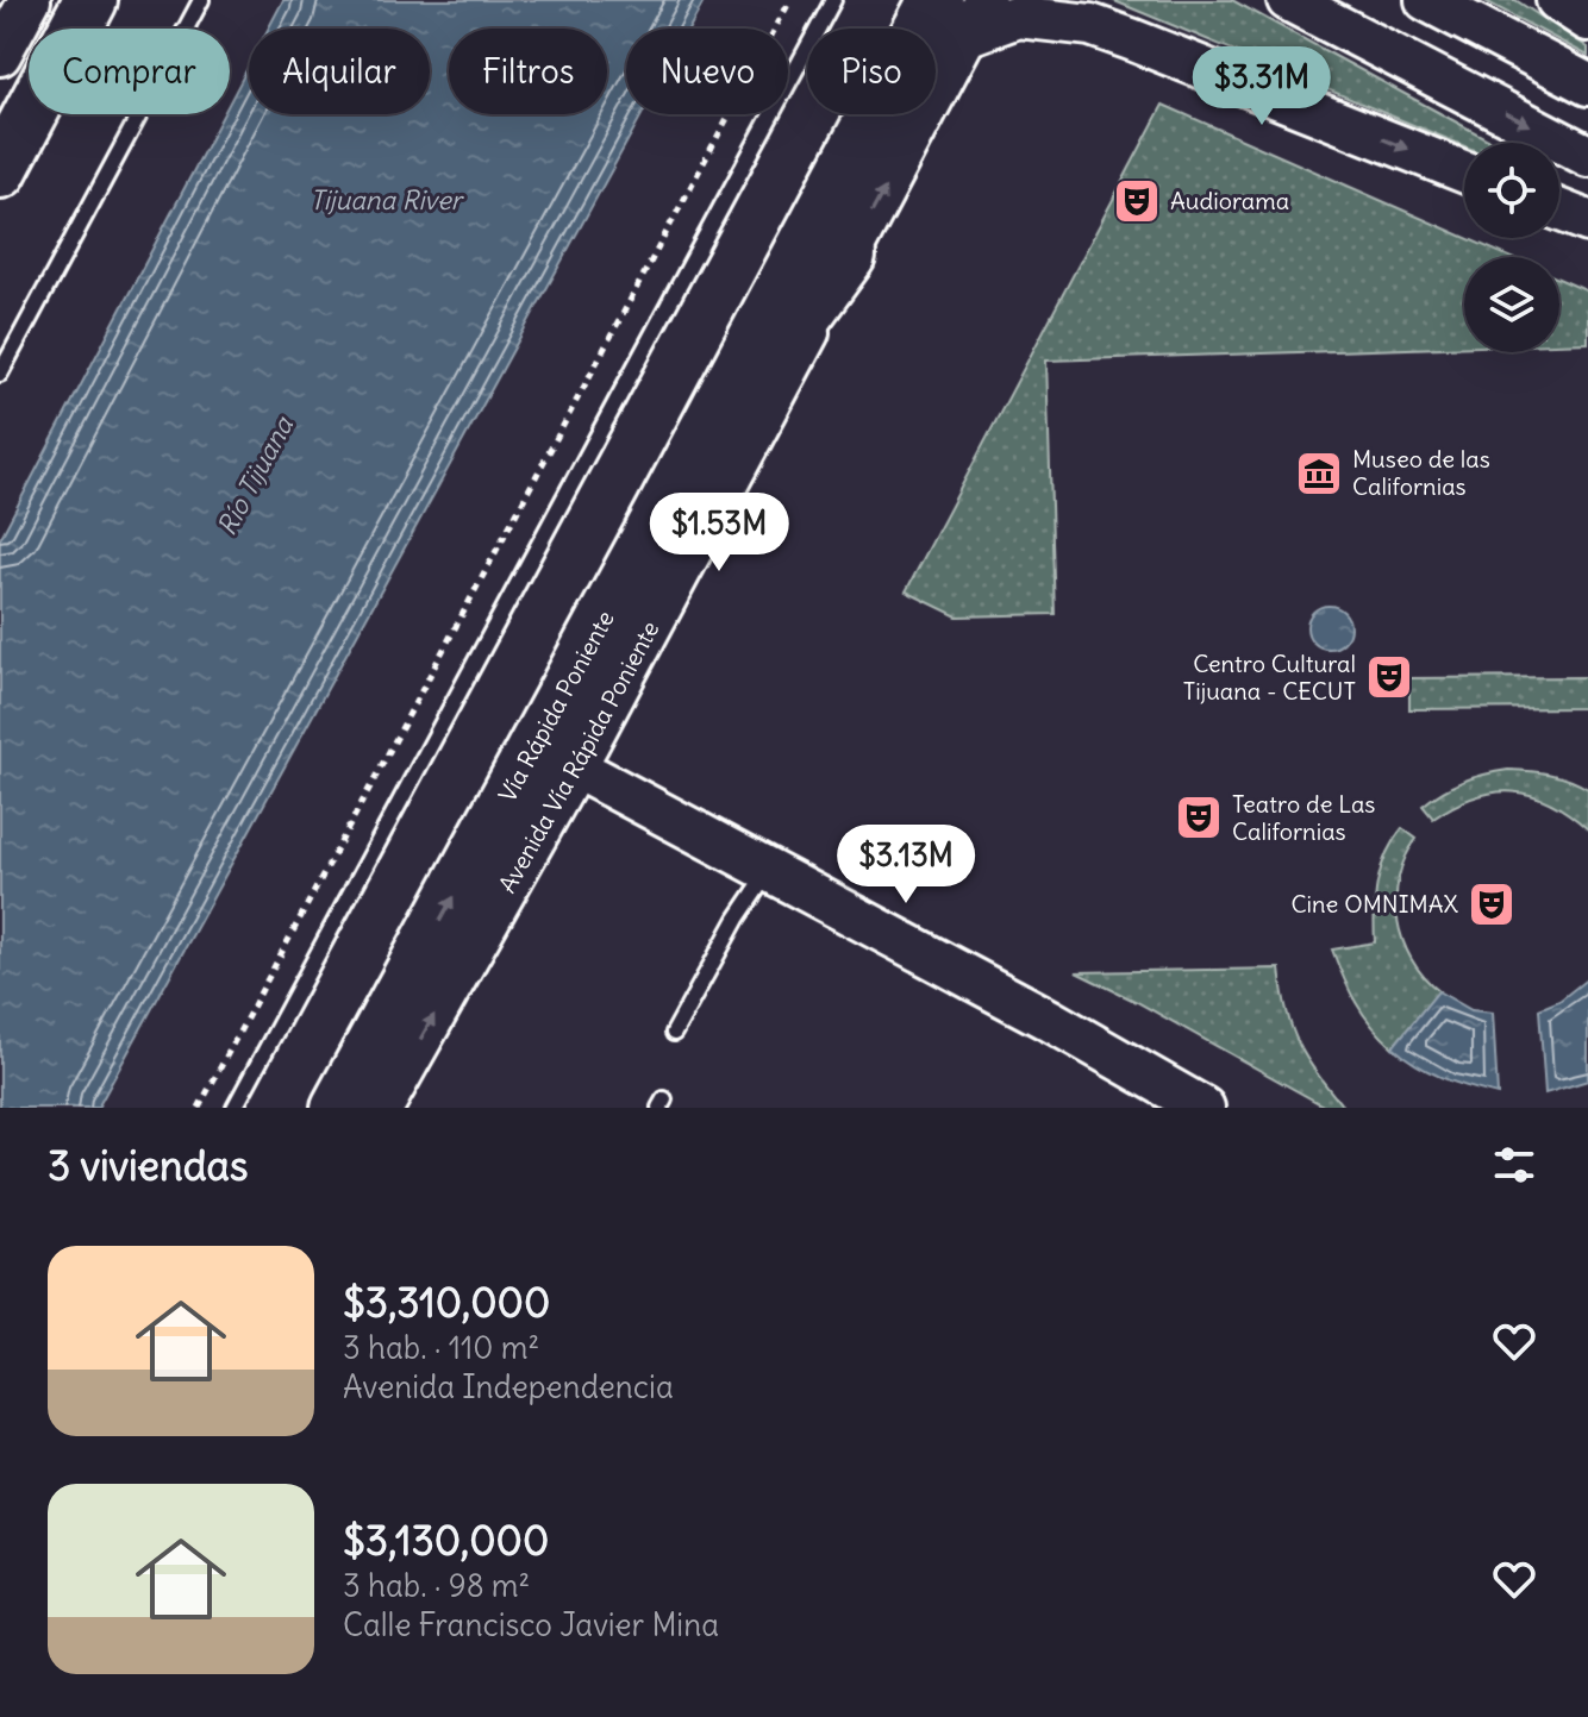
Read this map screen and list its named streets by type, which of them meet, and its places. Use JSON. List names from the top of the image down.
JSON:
{
  "streets": {
    "highway": ["Vía Rápida Poniente"],
    "main road": ["Avenida Vía Rápida Poniente"]
  },
  "crossings": [
    ["Vía Rápida Poniente", "Avenida Vía Rápida Poniente"]
  ],
  "one_way": ["Vía Rápida Poniente", "Avenida Vía Rápida Poniente"],
  "water": ["Tijuana River", "Río Tijuana"],
  "places": {
    "theatre": [
      "Audiorama",
      "Centro Cultural Tijuana - CECUT",
      "Teatro de Las Californias",
      "Cine OMNIMAX"
    ],
    "museum": ["Museo de las Californias"]
  },
  "page": {
    "chip": [
      "Comprar",
      "Alquilar",
      "Filtros",
      "Nuevo",
      "Piso"
    ],
    "price": ["$3.31M", "$1.53M", "$3.13M"],
    "heading": "3 viviendas",
    "list": [
      {
        "name": "$3,310,000",
        "note": "3 hab. · 110 m² · Avenida Independencia"
      },
      {
        "name": "$3,130,000",
        "note": "3 hab. · 98 m² · Calle Francisco Javier Mina"
      }
    ]
  }
}
